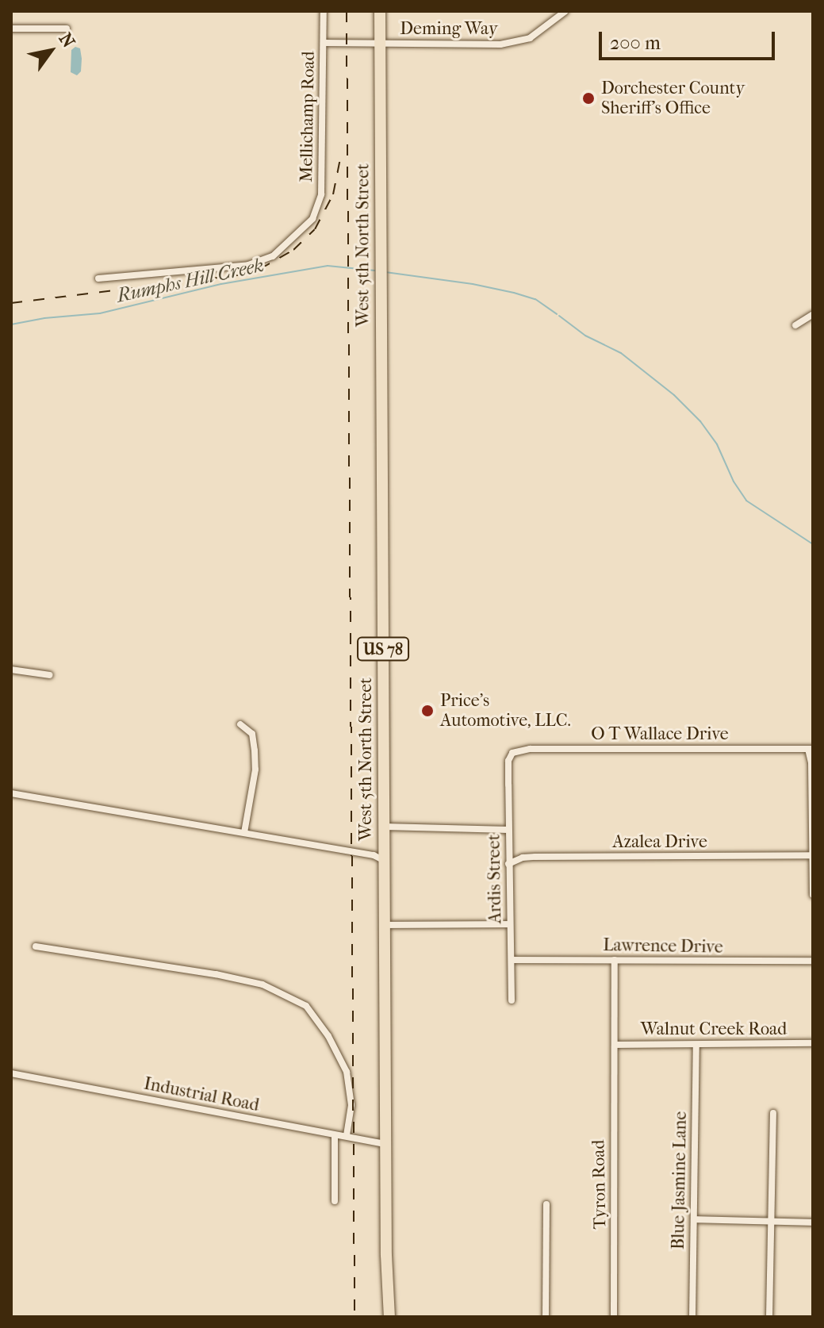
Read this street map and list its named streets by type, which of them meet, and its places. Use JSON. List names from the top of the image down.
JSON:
{
  "streets": {
    "main road": ["West 5th North Street", "US 78"],
    "street": [
      "Deming Way",
      "Mellichamp Road",
      "O T Wallace Drive",
      "Azalea Drive",
      "Ardis Street",
      "Lawrence Drive",
      "Walnut Creek Road",
      "Industrial Road",
      "Blue Jasmine Lane",
      "Tyron Road"
    ]
  },
  "crossings": [
    ["Deming Way", "Mellichamp Road"],
    ["Deming Way", "West 5th North Street"],
    ["West 5th North Street", "Industrial Road"],
    ["O T Wallace Drive", "Ardis Street"],
    ["Azalea Drive", "Ardis Street"],
    ["Ardis Street", "Lawrence Drive"],
    ["Lawrence Drive", "Tyron Road"],
    ["Walnut Creek Road", "Blue Jasmine Lane"],
    ["Walnut Creek Road", "Tyron Road"]
  ],
  "water": ["Rumphs Hill Creek"],
  "places": ["Dorchester County Sheriff's Office", "Price's Automotive, LLC."],
  "scale_bar": "200 m",
  "north": "top right"
}
